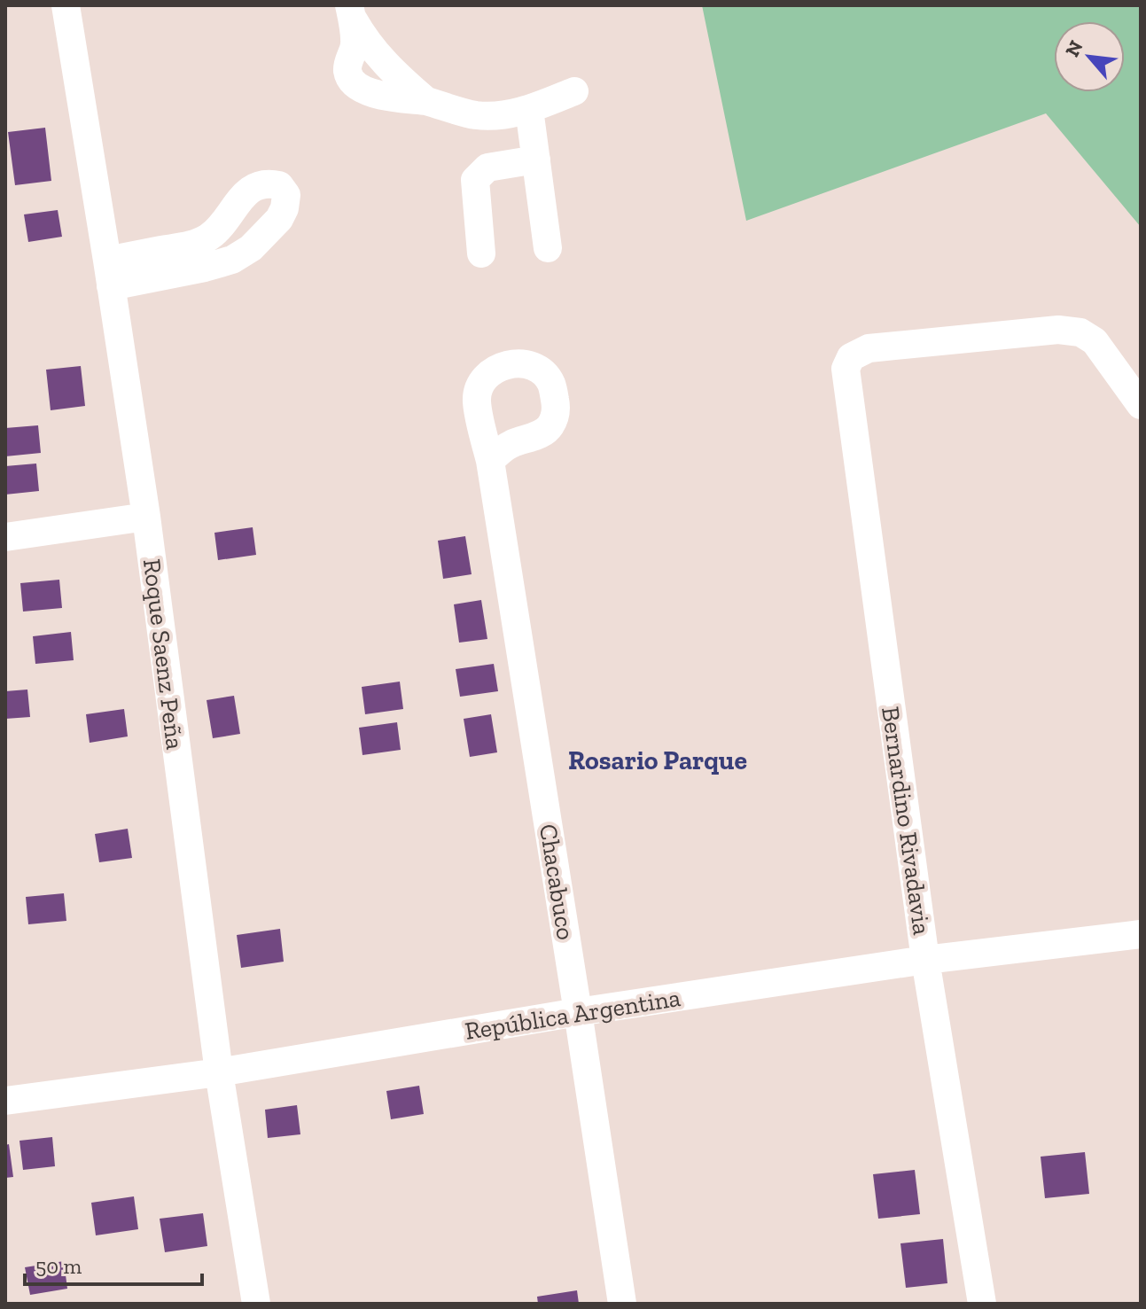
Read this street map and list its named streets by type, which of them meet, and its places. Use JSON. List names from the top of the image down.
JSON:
{
  "streets": {
    "street": [
      "Roque Saenz Peña",
      "Bernardino Rivadavia",
      "Chacabuco",
      "República Argentina"
    ]
  },
  "crossings": [
    ["Roque Saenz Peña", "República Argentina"],
    ["Bernardino Rivadavia", "República Argentina"],
    ["Chacabuco", "República Argentina"]
  ],
  "districts": ["Rosario Parque"],
  "scale_bar": "50 m",
  "north": "top left"
}
